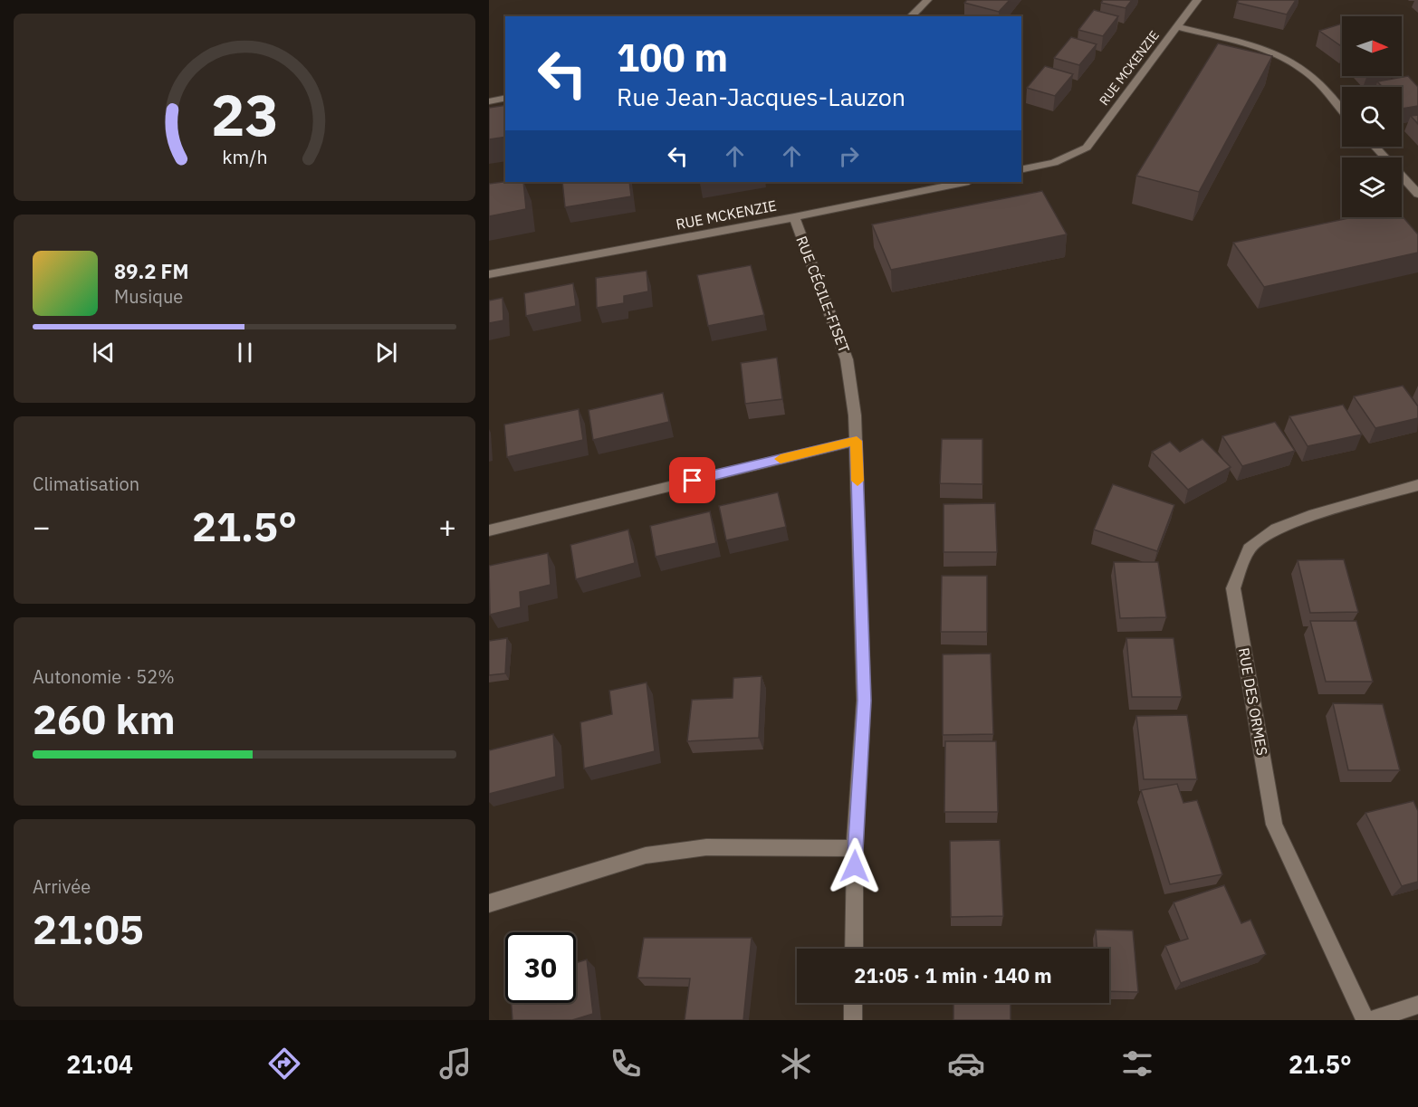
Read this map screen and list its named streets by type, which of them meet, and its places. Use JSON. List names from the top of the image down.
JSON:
{
  "streets": {
    "street": ["RUE MCKENZIE", "RUE CÉCILE-FISET", "RUE DES ORMES"]
  },
  "crossings": [
    ["RUE MCKENZIE", "RUE CÉCILE-FISET"]
  ],
  "north": "right",
  "page": {
    "turn": ["100 m", "Rue Jean-Jacques-Lauzon"],
    "song": ["89.2 FM", "Musique"],
    "tile": [
      "Climatisation",
      ["Autonomie · 52%", "260 km"],
      ["Arrivée", "21:05"]
    ],
    "heat": ["−", "21.5°", "+"],
    "limit": "30",
    "trip": "21:05 · 1 min · 140 m",
    "tabs": ["21:04", "21.5°"],
    "gauge": ["23", "km/h"]
  }
}
